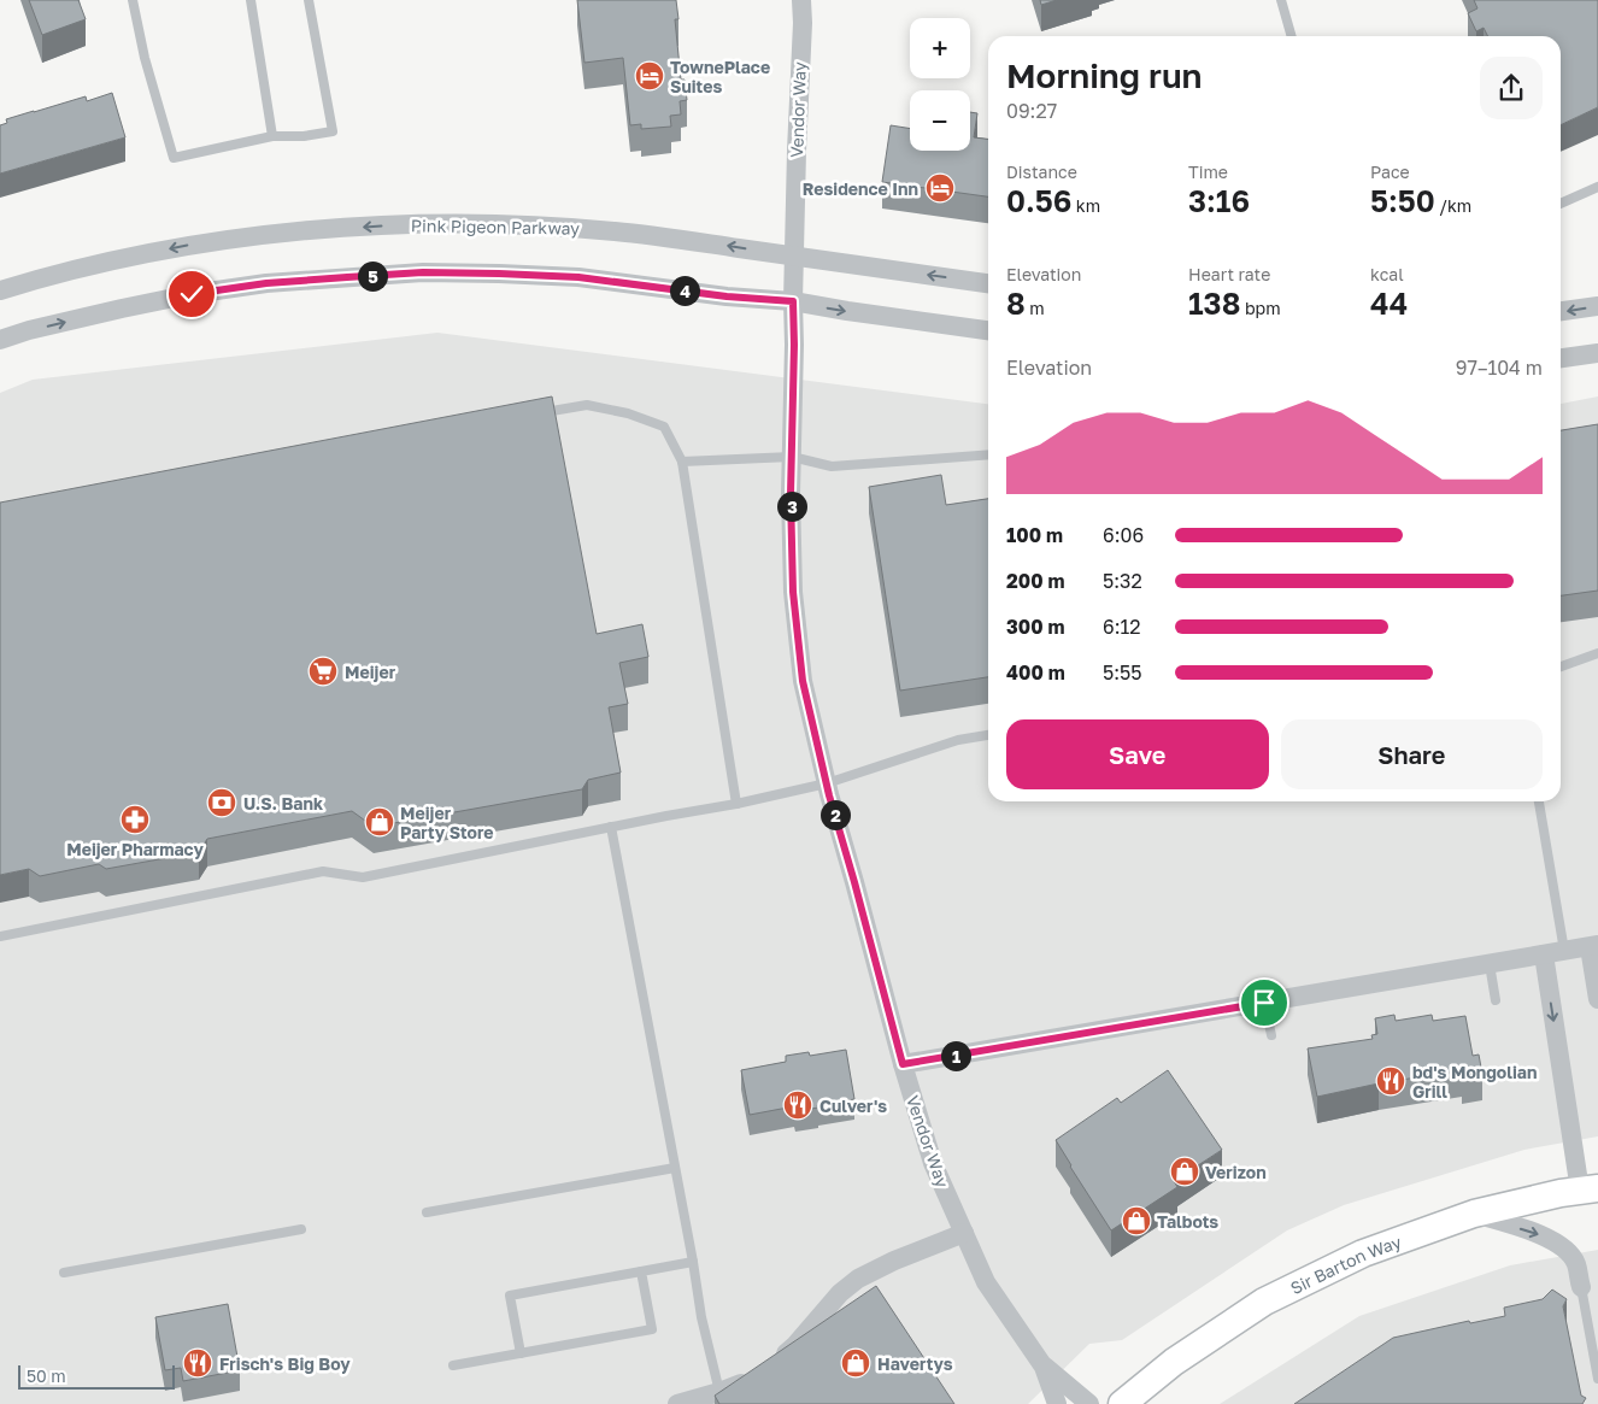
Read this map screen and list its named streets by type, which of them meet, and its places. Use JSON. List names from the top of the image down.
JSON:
{
  "streets": {
    "main road": ["Sir Barton Way"],
    "street": ["Vendor Way", "Pink Pigeon Parkway"]
  },
  "crossings": [
    ["Vendor Way", "Pink Pigeon Parkway"]
  ],
  "places": {
    "hotel": ["TownePlace Suites", "Residence Inn"],
    "supermarket": ["Meijer"],
    "bank": ["U.S. Bank"],
    "pharmacy": ["Meijer Pharmacy"],
    "shop": [
      "Meijer Party Store",
      "Verizon",
      "Talbots",
      "Havertys"
    ],
    "restaurant": ["bd's Mongolian Grill", "Culver's", "Frisch's Big Boy"]
  },
  "scale_bar": "50 m",
  "page": {
    "map_buttons": ["+", "−"],
    "heading": ["Morning run", "09:27"],
    "stats": [
      ["Distance", "0.56 km"],
      ["Time", "3:16"],
      ["Pace", "5:50 /km"],
      ["Elevation", "8 m"],
      ["Heart rate", "138 bpm"],
      ["kcal", "44"]
    ],
    "pins": [
      "5",
      "4",
      "3",
      "2",
      "1"
    ],
    "chart": ["Elevation", "97–104 m"],
    "list": [
      {
        "name": "100 m",
        "note": "6:06"
      },
      {
        "name": "200 m",
        "note": "5:32"
      },
      {
        "name": "300 m",
        "note": "6:12"
      },
      {
        "name": "400 m",
        "note": "5:55"
      }
    ],
    "buttons": ["Save", "Share"],
    "scale": "50 m"
  }
}
